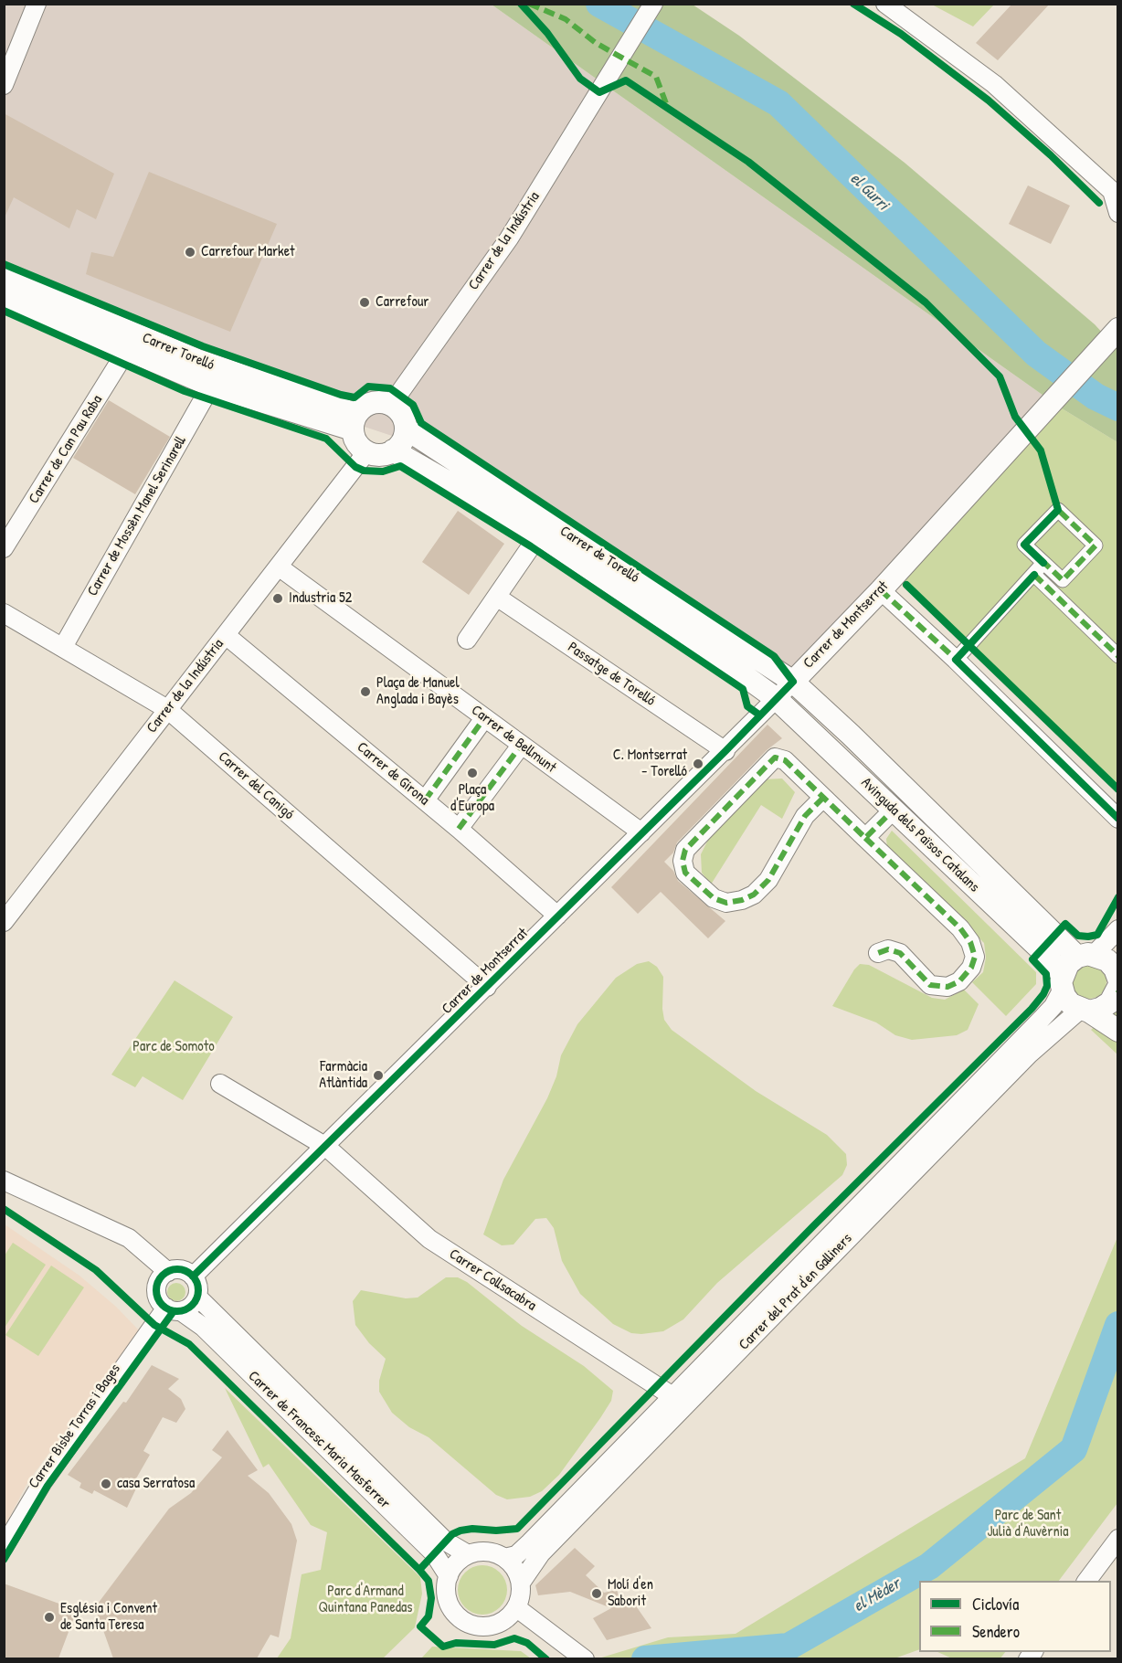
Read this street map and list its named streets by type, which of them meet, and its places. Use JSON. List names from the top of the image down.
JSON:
{
  "streets": {
    "street": [
      "Carrer de la Indústria",
      "Carrer Torelló",
      "Carrer de Can Pau Raba",
      "Carrer de Mossèn Manel Serinarell",
      "Carrer de Torelló",
      "Carrer de Montserrat",
      "Passatge de Torelló",
      "Carrer de Bellmunt",
      "Carrer de Girona",
      "Carrer del Canigó",
      "Avinguda dels Països Catalans",
      "Carrer Collsacabra",
      "Carrer del Prat d'en Galliners",
      "Carrer Bisbe Torras i Bages",
      "Carrer de Francesc Maria Masferrer"
    ]
  },
  "crossings": [
    ["Carrer de la Indústria", "Carrer Torelló"],
    ["Carrer de la Indústria", "Carrer de Torelló"],
    ["Carrer de la Indústria", "Carrer de Bellmunt"],
    ["Carrer de la Indústria", "Carrer de Girona"],
    ["Carrer de la Indústria", "Carrer del Canigó"],
    ["Carrer Torelló", "Carrer de Can Pau Raba"],
    ["Carrer Torelló", "Carrer de Mossèn Manel Serinarell"],
    ["Carrer Torelló", "Carrer de Torelló"],
    ["Carrer de Mossèn Manel Serinarell", "Carrer del Canigó"],
    ["Carrer de Torelló", "Carrer de Montserrat"],
    ["Carrer de Torelló", "Avinguda dels Països Catalans"],
    ["Carrer de Montserrat", "Passatge de Torelló"],
    ["Carrer de Montserrat", "Carrer de Bellmunt"],
    ["Carrer de Montserrat", "Carrer de Girona"],
    ["Carrer de Montserrat", "Carrer del Canigó"],
    ["Carrer de Montserrat", "Avinguda dels Països Catalans"],
    ["Carrer de Montserrat", "Carrer Collsacabra"],
    ["Carrer de Montserrat", "Carrer Bisbe Torras i Bages"],
    ["Carrer de Montserrat", "Carrer de Francesc Maria Masferrer"],
    ["Avinguda dels Països Catalans", "Carrer del Prat d'en Galliners"],
    ["Carrer Collsacabra", "Carrer del Prat d'en Galliners"],
    ["Carrer del Prat d'en Galliners", "Carrer de Francesc Maria Masferrer"],
    ["Carrer Bisbe Torras i Bages", "Carrer de Francesc Maria Masferrer"]
  ],
  "water": ["el Gurri", "el Mèder"],
  "parks": ["Parc de Somoto", "Parc de Sant Julià d'Auvèrnia", "Parc d'Armand Quintana Panedas"],
  "places": [
    "Carrefour Market",
    "Carrefour",
    "Industria 52",
    "Plaça de Manuel Anglada i Bayès",
    "C. Montserrat - Torelló",
    "Plaça d'Europa",
    "Farmàcia Atlàntida",
    "casa Serratosa",
    "Molí d'en Saborit",
    "Església i Convent de Santa Teresa"
  ],
  "legend": ["Ciclovía", "Sendero"]
}
